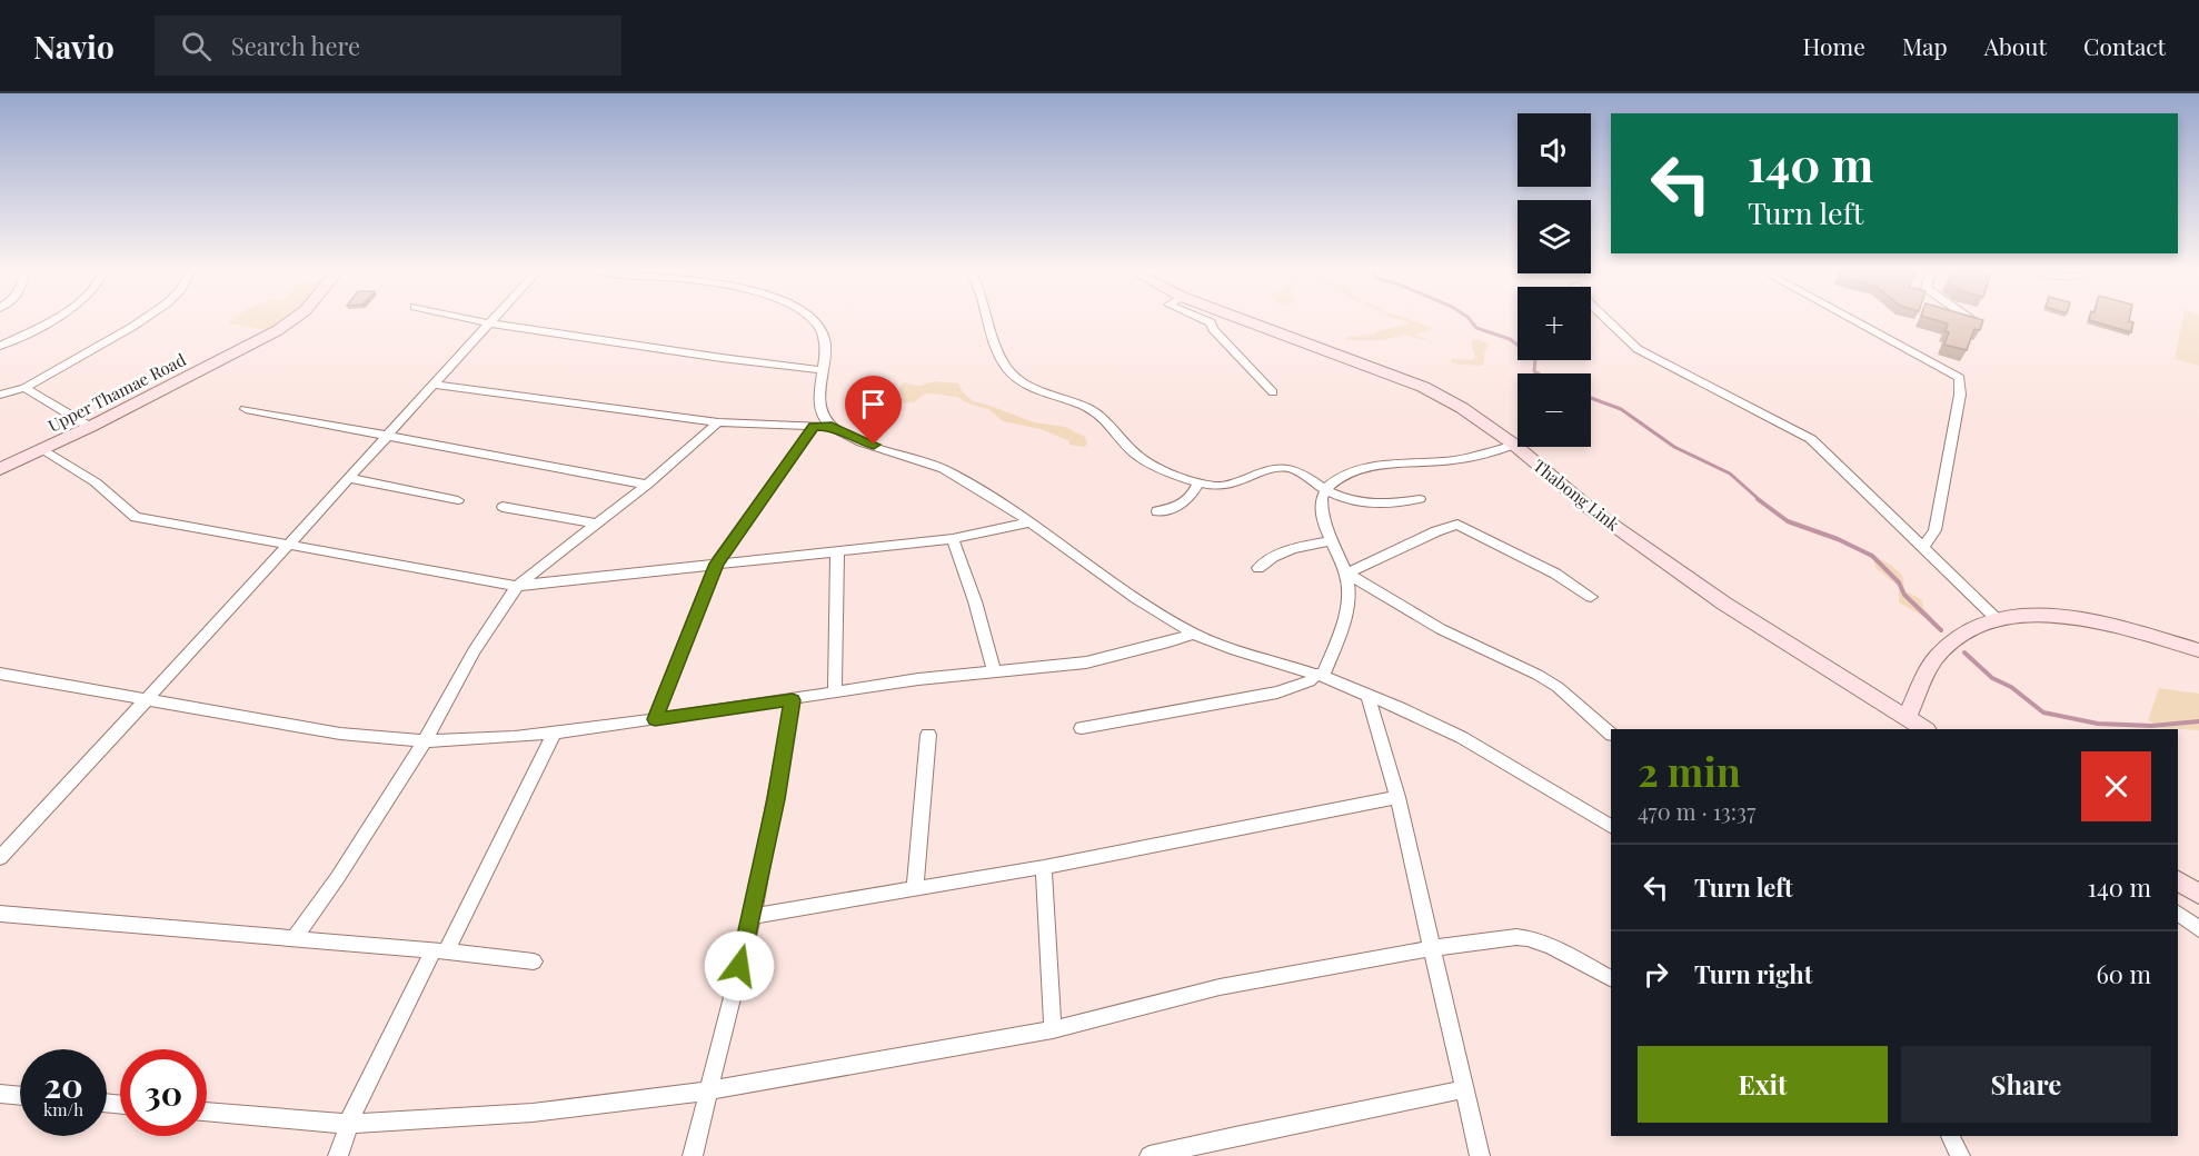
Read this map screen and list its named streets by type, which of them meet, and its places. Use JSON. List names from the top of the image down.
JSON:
{
  "streets": {
    "main road": ["Upper Thamae Road", "Thabong Link"]
  },
  "page": {
    "header": "Navio",
    "search": "Search here",
    "nav": [
      "Home",
      "Map",
      "About",
      "Contact"
    ],
    "map_buttons": ["+", "−"],
    "turn": ["140 m", "Turn left"],
    "heading": ["2 min", "470 m · 13:37"],
    "list": [
      {
        "name": "Turn left",
        "value": "140 m"
      },
      {
        "name": "Turn right",
        "value": "60 m"
      }
    ],
    "buttons": ["Exit", "Share"],
    "speed": "20 km/h",
    "limit": "30"
  }
}
